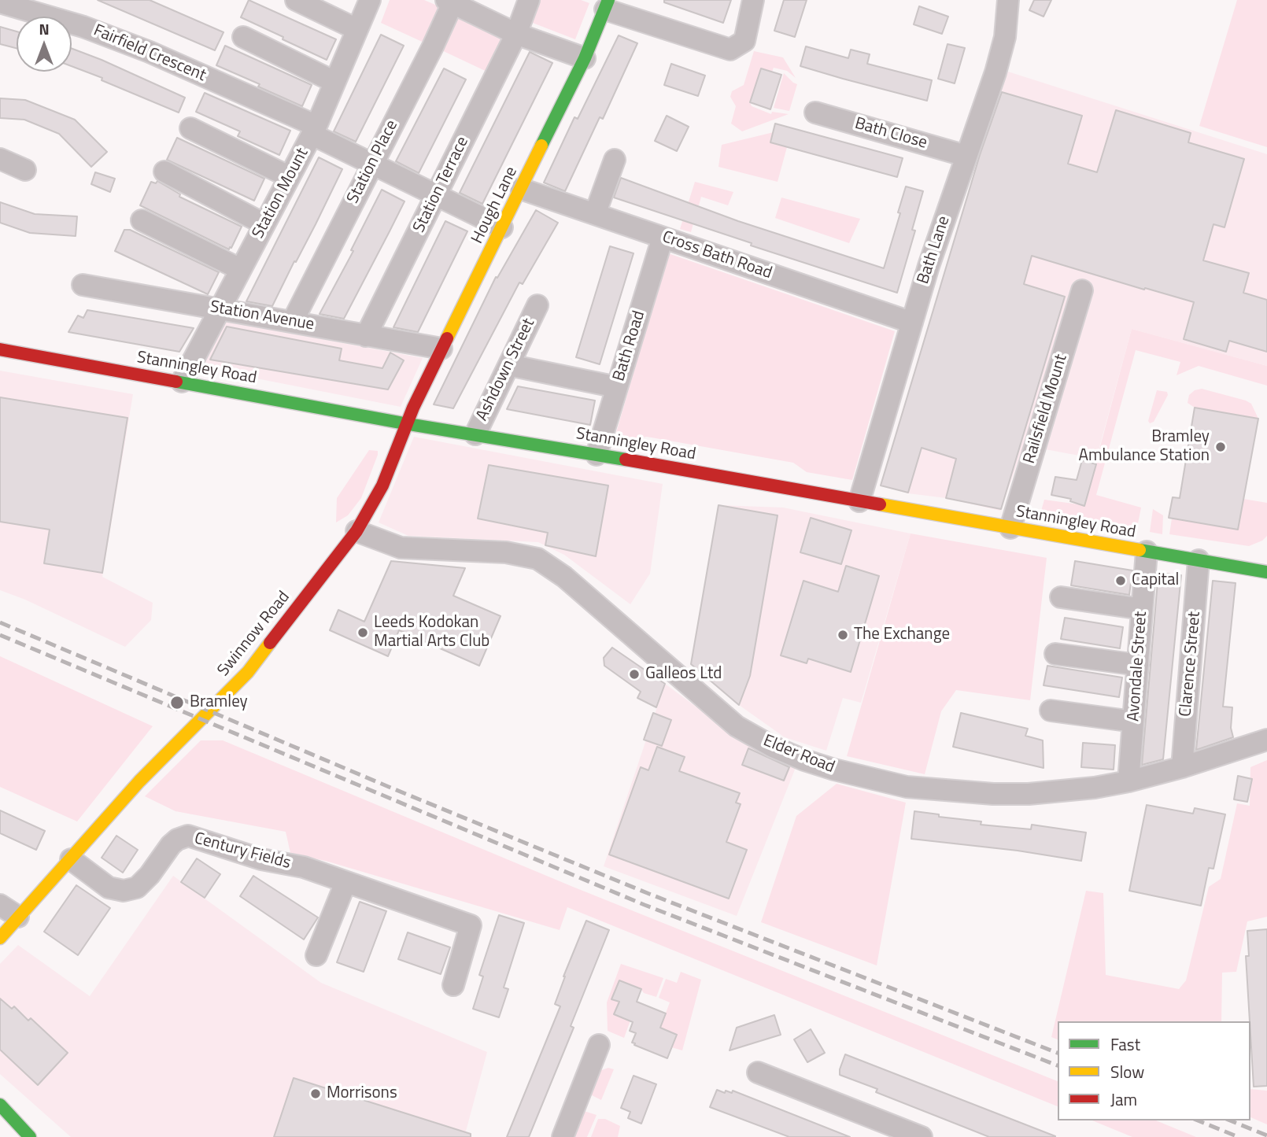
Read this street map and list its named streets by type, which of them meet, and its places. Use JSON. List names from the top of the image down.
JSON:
{
  "streets": {
    "main road": ["Hough Lane", "Stanningley Road", "Swinnow Road"],
    "street": [
      "Fairfield Crescent",
      "Bath Close",
      "Station Place",
      "Station Terrace",
      "Station Mount",
      "Bath Lane",
      "Cross Bath Road",
      "Station Avenue",
      "Bath Road",
      "Ashdown Street",
      "Railsfield Mount",
      "Clarence Street",
      "Avondale Street",
      "Elder Road",
      "Century Fields"
    ]
  },
  "crossings": [
    ["Fairfield Crescent", "Station Place"],
    ["Fairfield Crescent", "Station Terrace"],
    ["Fairfield Crescent", "Station Mount"],
    ["Fairfield Crescent", "Hough Lane"],
    ["Bath Close", "Bath Lane"],
    ["Station Place", "Station Avenue"],
    ["Station Terrace", "Station Avenue"],
    ["Station Mount", "Station Avenue"],
    ["Station Mount", "Stanningley Road"],
    ["Hough Lane", "Cross Bath Road"],
    ["Hough Lane", "Station Avenue"],
    ["Hough Lane", "Stanningley Road"],
    ["Hough Lane", "Swinnow Road"],
    ["Bath Lane", "Cross Bath Road"],
    ["Bath Lane", "Stanningley Road"],
    ["Cross Bath Road", "Bath Road"],
    ["Bath Road", "Stanningley Road"],
    ["Stanningley Road", "Ashdown Street"],
    ["Stanningley Road", "Railsfield Mount"],
    ["Stanningley Road", "Swinnow Road"],
    ["Stanningley Road", "Clarence Street"],
    ["Stanningley Road", "Avondale Street"],
    ["Swinnow Road", "Elder Road"],
    ["Swinnow Road", "Century Fields"],
    ["Clarence Street", "Elder Road"],
    ["Avondale Street", "Elder Road"]
  ],
  "places": [
    "Bramley Ambulance Station",
    "Capital",
    "Leeds Kodokan Martial Arts Club",
    "The Exchange",
    "Galleos Ltd",
    "Bramley",
    "Morrisons"
  ],
  "legend": ["Fast", "Slow", "Jam"],
  "north": "top"
}
